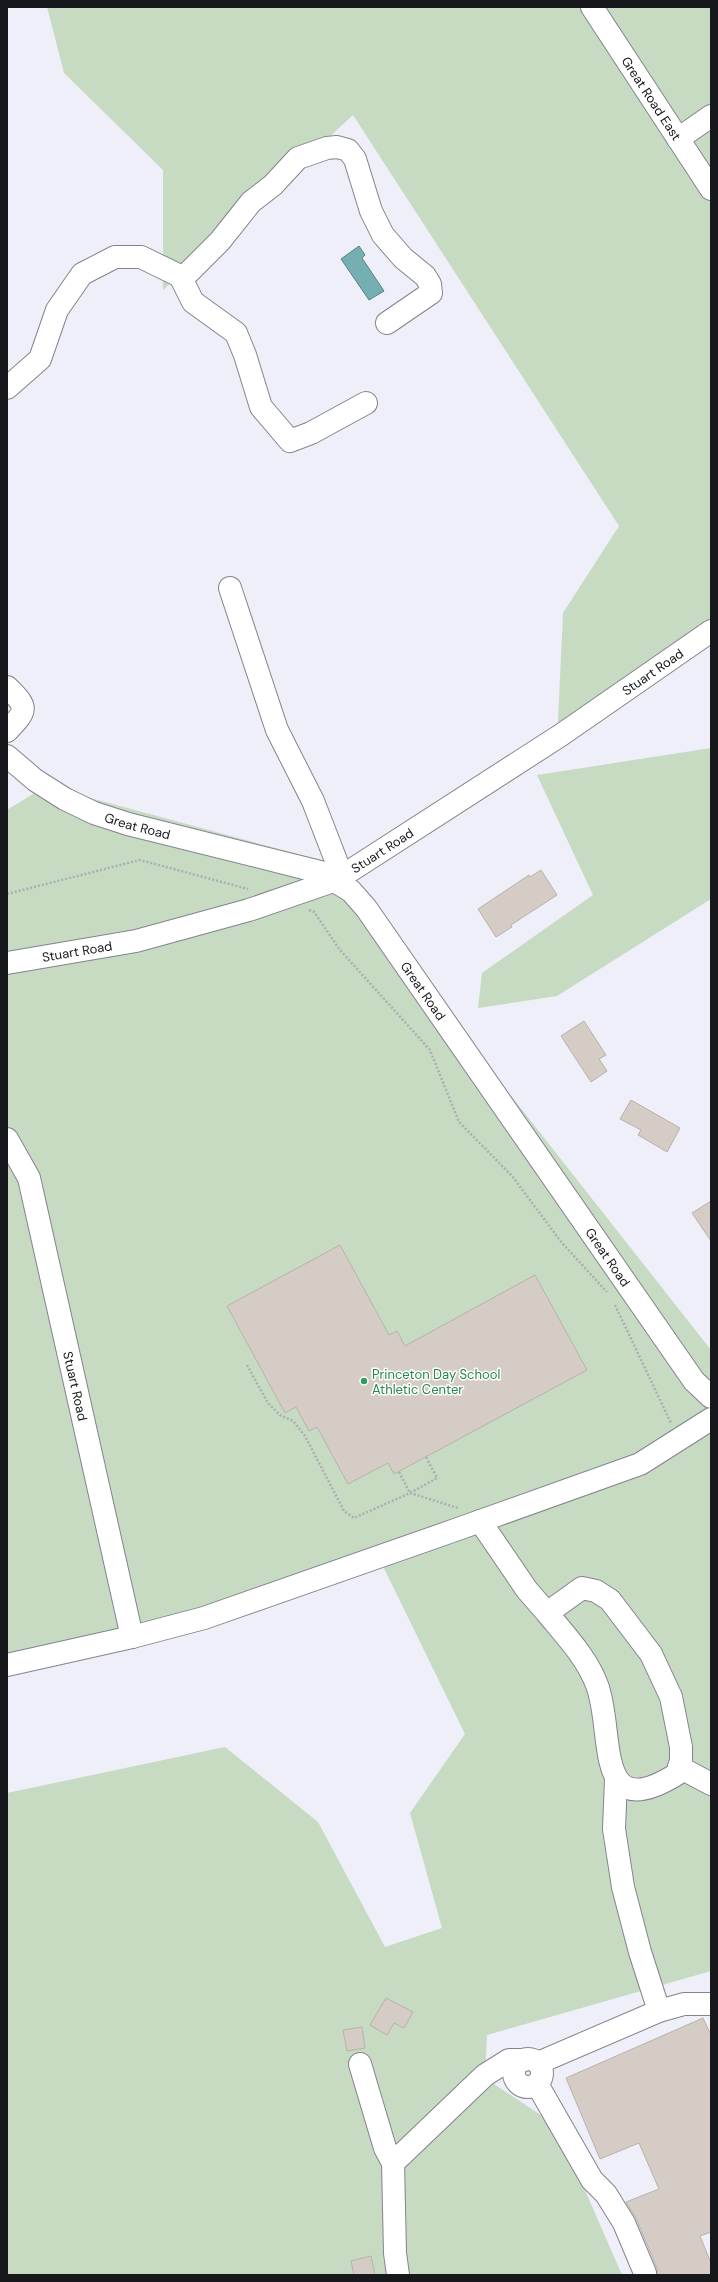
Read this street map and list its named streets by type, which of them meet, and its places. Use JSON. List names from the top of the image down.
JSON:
{
  "streets": {
    "street": ["Great Road East", "Stuart Road", "Great Road"]
  },
  "crossings": [
    ["Stuart Road", "Great Road"]
  ],
  "places": ["Princeton Day School Athletic Center"]
}
